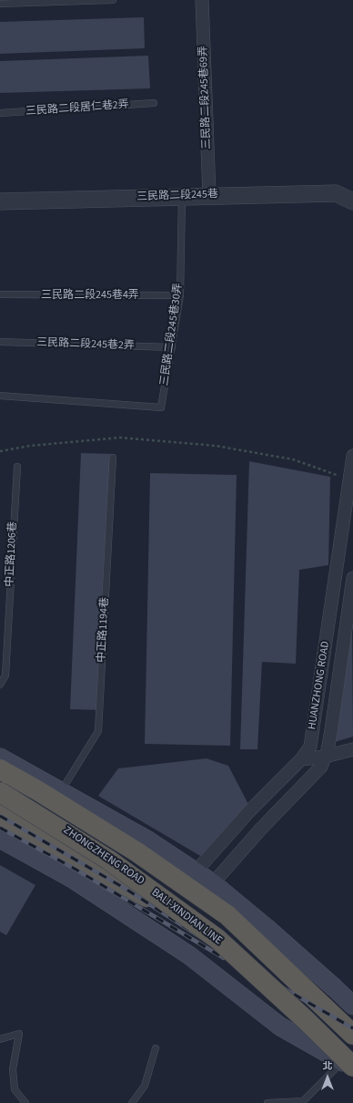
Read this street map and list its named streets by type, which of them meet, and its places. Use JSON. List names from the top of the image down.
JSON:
{
  "streets": {
    "highway": ["BALI-XINDIAN LINE"],
    "street": ["三民路二段245巷69弄", "三民路二段245巷", "HUANZHONG ROAD"],
    "lane": [
      "三民路二段居仁巷2弄",
      "三民路二段245巷4弄",
      "三民路二段245巷30弄",
      "三民路二段245巷2弄",
      "中正路1206巷",
      "中正路1194巷"
    ]
  },
  "crossings": [
    ["三民路二段245巷69弄", "三民路二段245巷"],
    ["三民路二段245巷", "三民路二段245巷30弄"],
    ["三民路二段245巷4弄", "三民路二段245巷30弄"],
    ["三民路二段245巷30弄", "三民路二段245巷2弄"]
  ],
  "north": "top"
}
